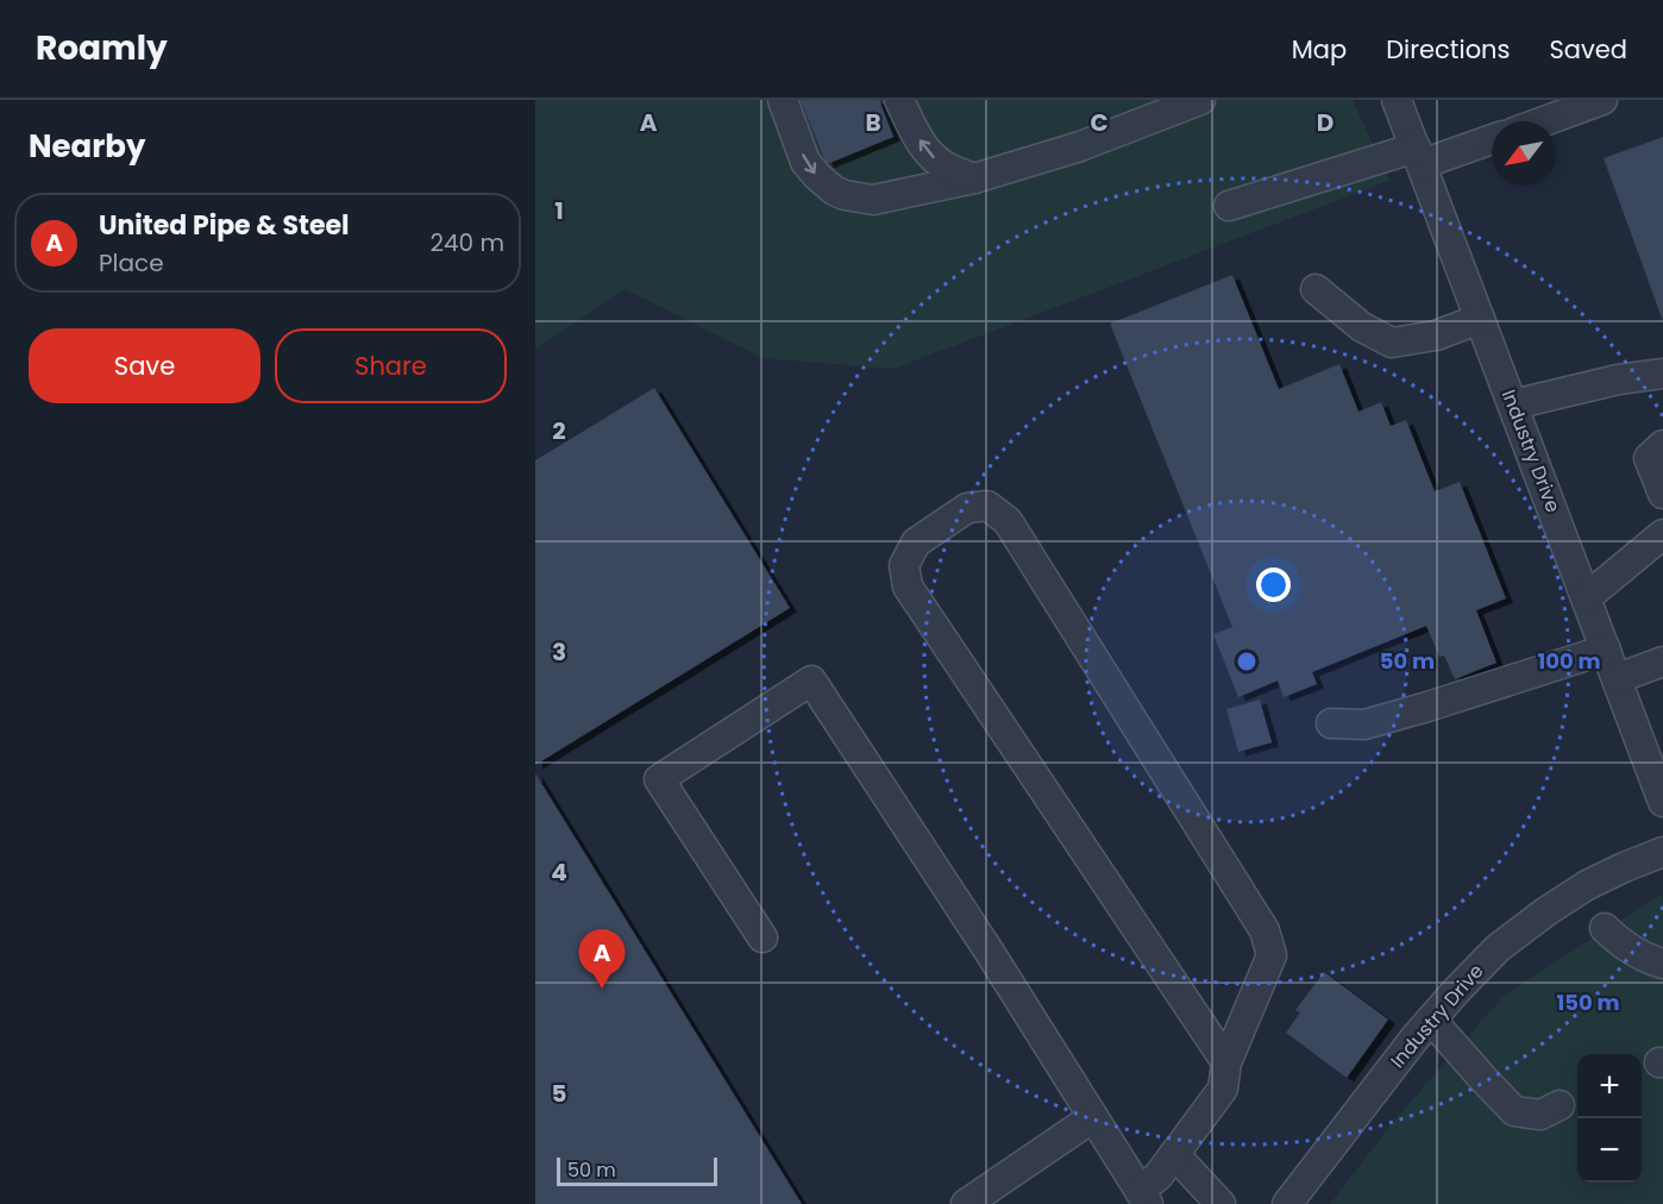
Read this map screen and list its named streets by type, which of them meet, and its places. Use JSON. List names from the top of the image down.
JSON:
{
  "streets": {
    "street": ["Industry Drive"]
  },
  "scale_bar": "50 m",
  "north": "bottom left",
  "page": {
    "header": "Roamly",
    "nav": ["Map", "Directions", "Saved"],
    "heading": "Nearby",
    "list": [
      {
        "mark": "A",
        "name": "United Pipe & Steel",
        "note": "Place",
        "value": "240 m"
      }
    ],
    "buttons": ["Save", "Share"],
    "pins": "A",
    "map_buttons": ["+", "−"],
    "scale": "50 m"
  },
  "grid": {
    "columns": [
      "A",
      "B",
      "C",
      "D"
    ],
    "rows": [
      "1",
      "2",
      "3",
      "4",
      "5"
    ]
  },
  "rings": ["50 m", "100 m", "150 m"]
}
